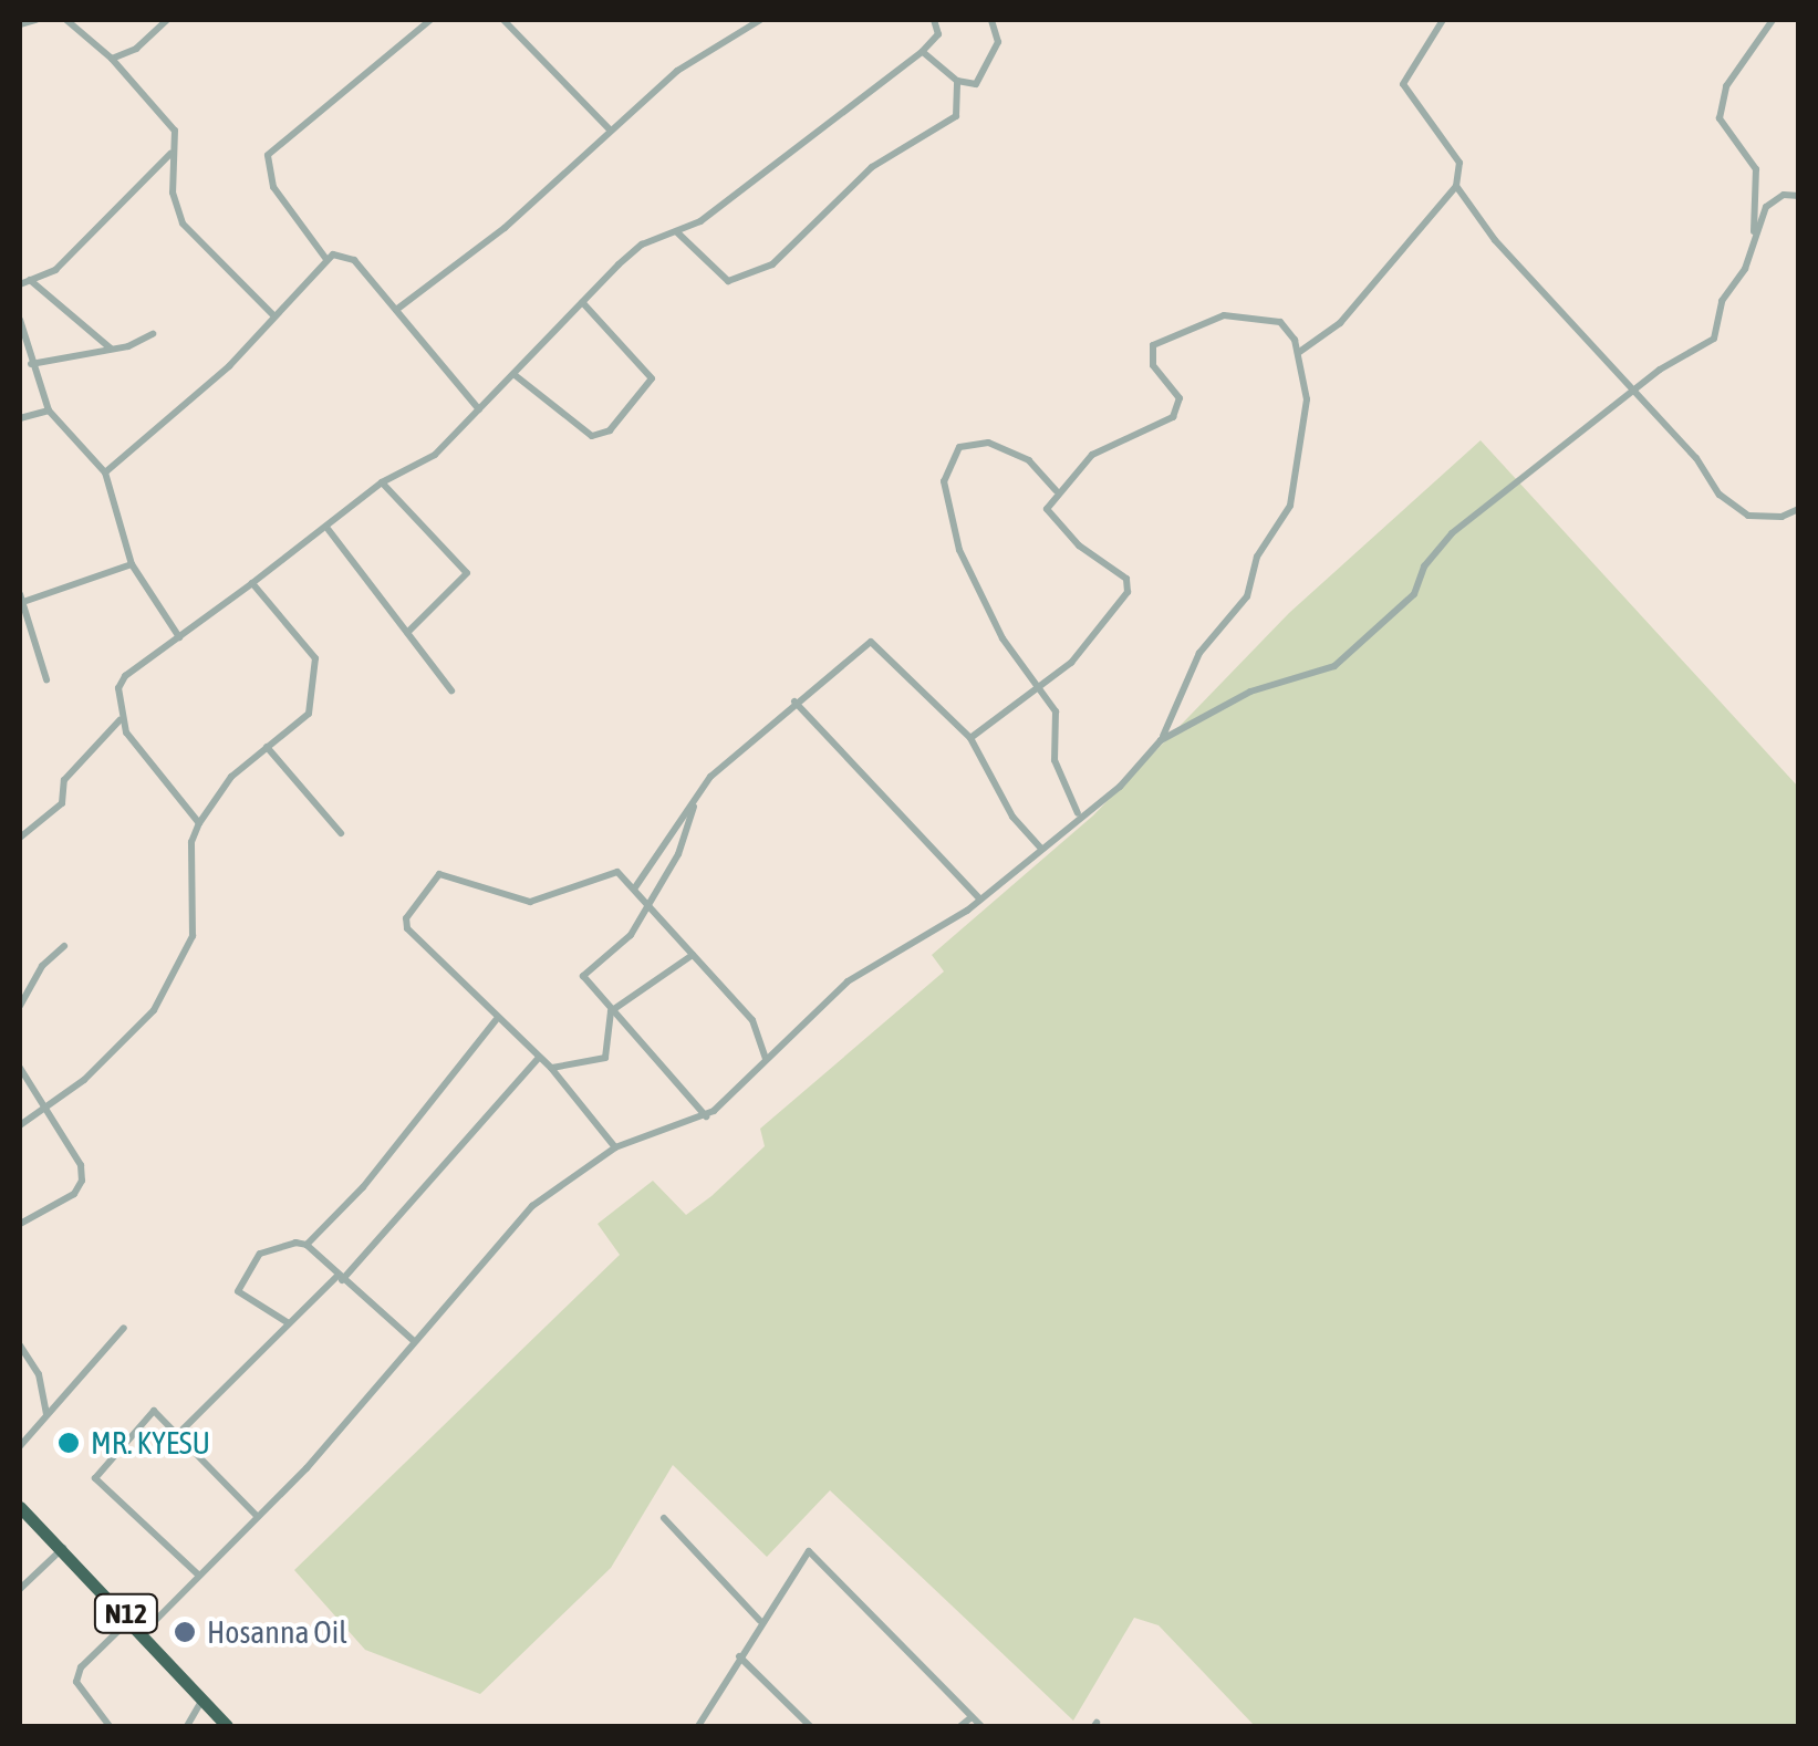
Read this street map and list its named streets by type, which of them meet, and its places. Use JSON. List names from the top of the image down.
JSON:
{
  "streets": {
    "highway": ["N12"]
  },
  "places": ["MR. KYESU", "Hosanna Oil"]
}
